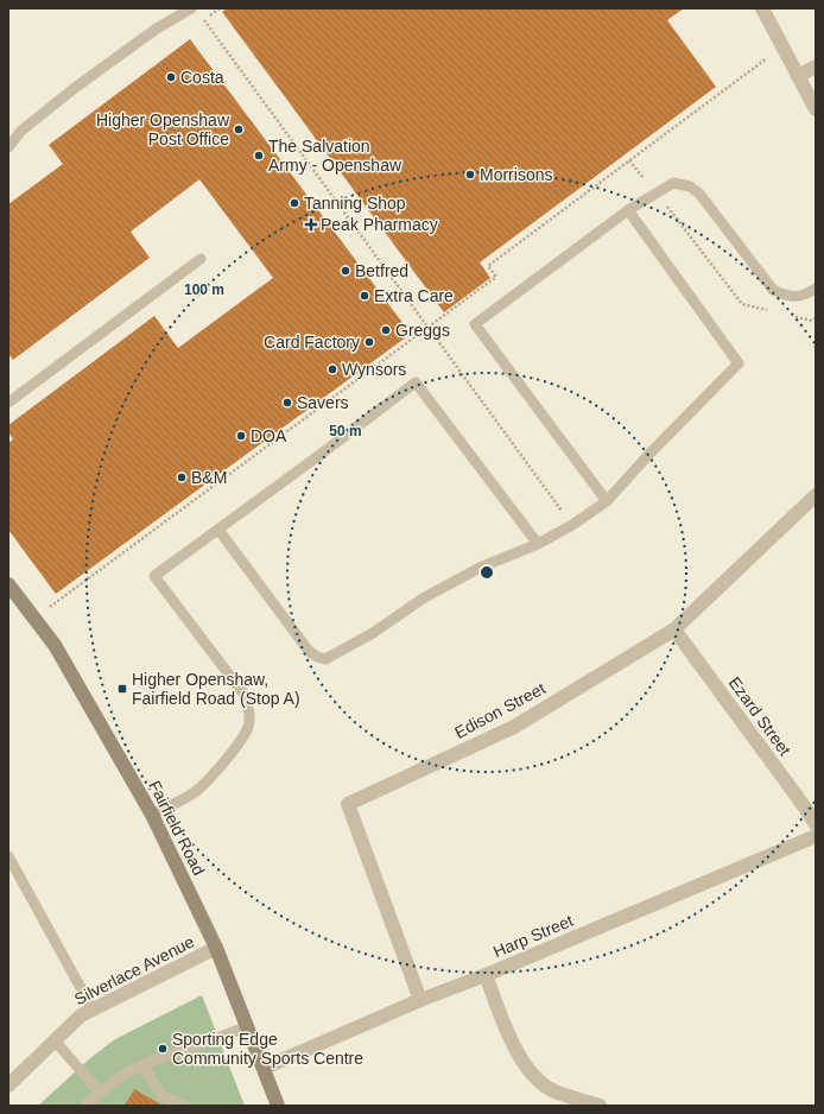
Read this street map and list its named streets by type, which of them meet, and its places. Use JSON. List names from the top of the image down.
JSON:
{
  "streets": {
    "street": [
      "Edison Street",
      "Ezard Street",
      "Fairfield Road",
      "Harp Street",
      "Silverlace Avenue"
    ]
  },
  "crossings": [
    ["Edison Street", "Ezard Street"],
    ["Edison Street", "Harp Street"],
    ["Fairfield Road", "Harp Street"],
    ["Fairfield Road", "Silverlace Avenue"]
  ],
  "places": {
    "other": [
      "Costa",
      "Higher Openshaw Post Office",
      "The Salvation Army - Openshaw",
      "Morrisons",
      "Tanning Shop",
      "Betfred",
      "Extra Care",
      "Greggs",
      "Card Factory",
      "Wynsors",
      "Savers",
      "DOA",
      "B&M",
      "Sporting Edge Community Sports Centre"
    ],
    "health": ["Peak Pharmacy"],
    "transit": ["Higher Openshaw, Fairfield Road (Stop A)"]
  },
  "rings": ["100 m", "50 m"]
}
